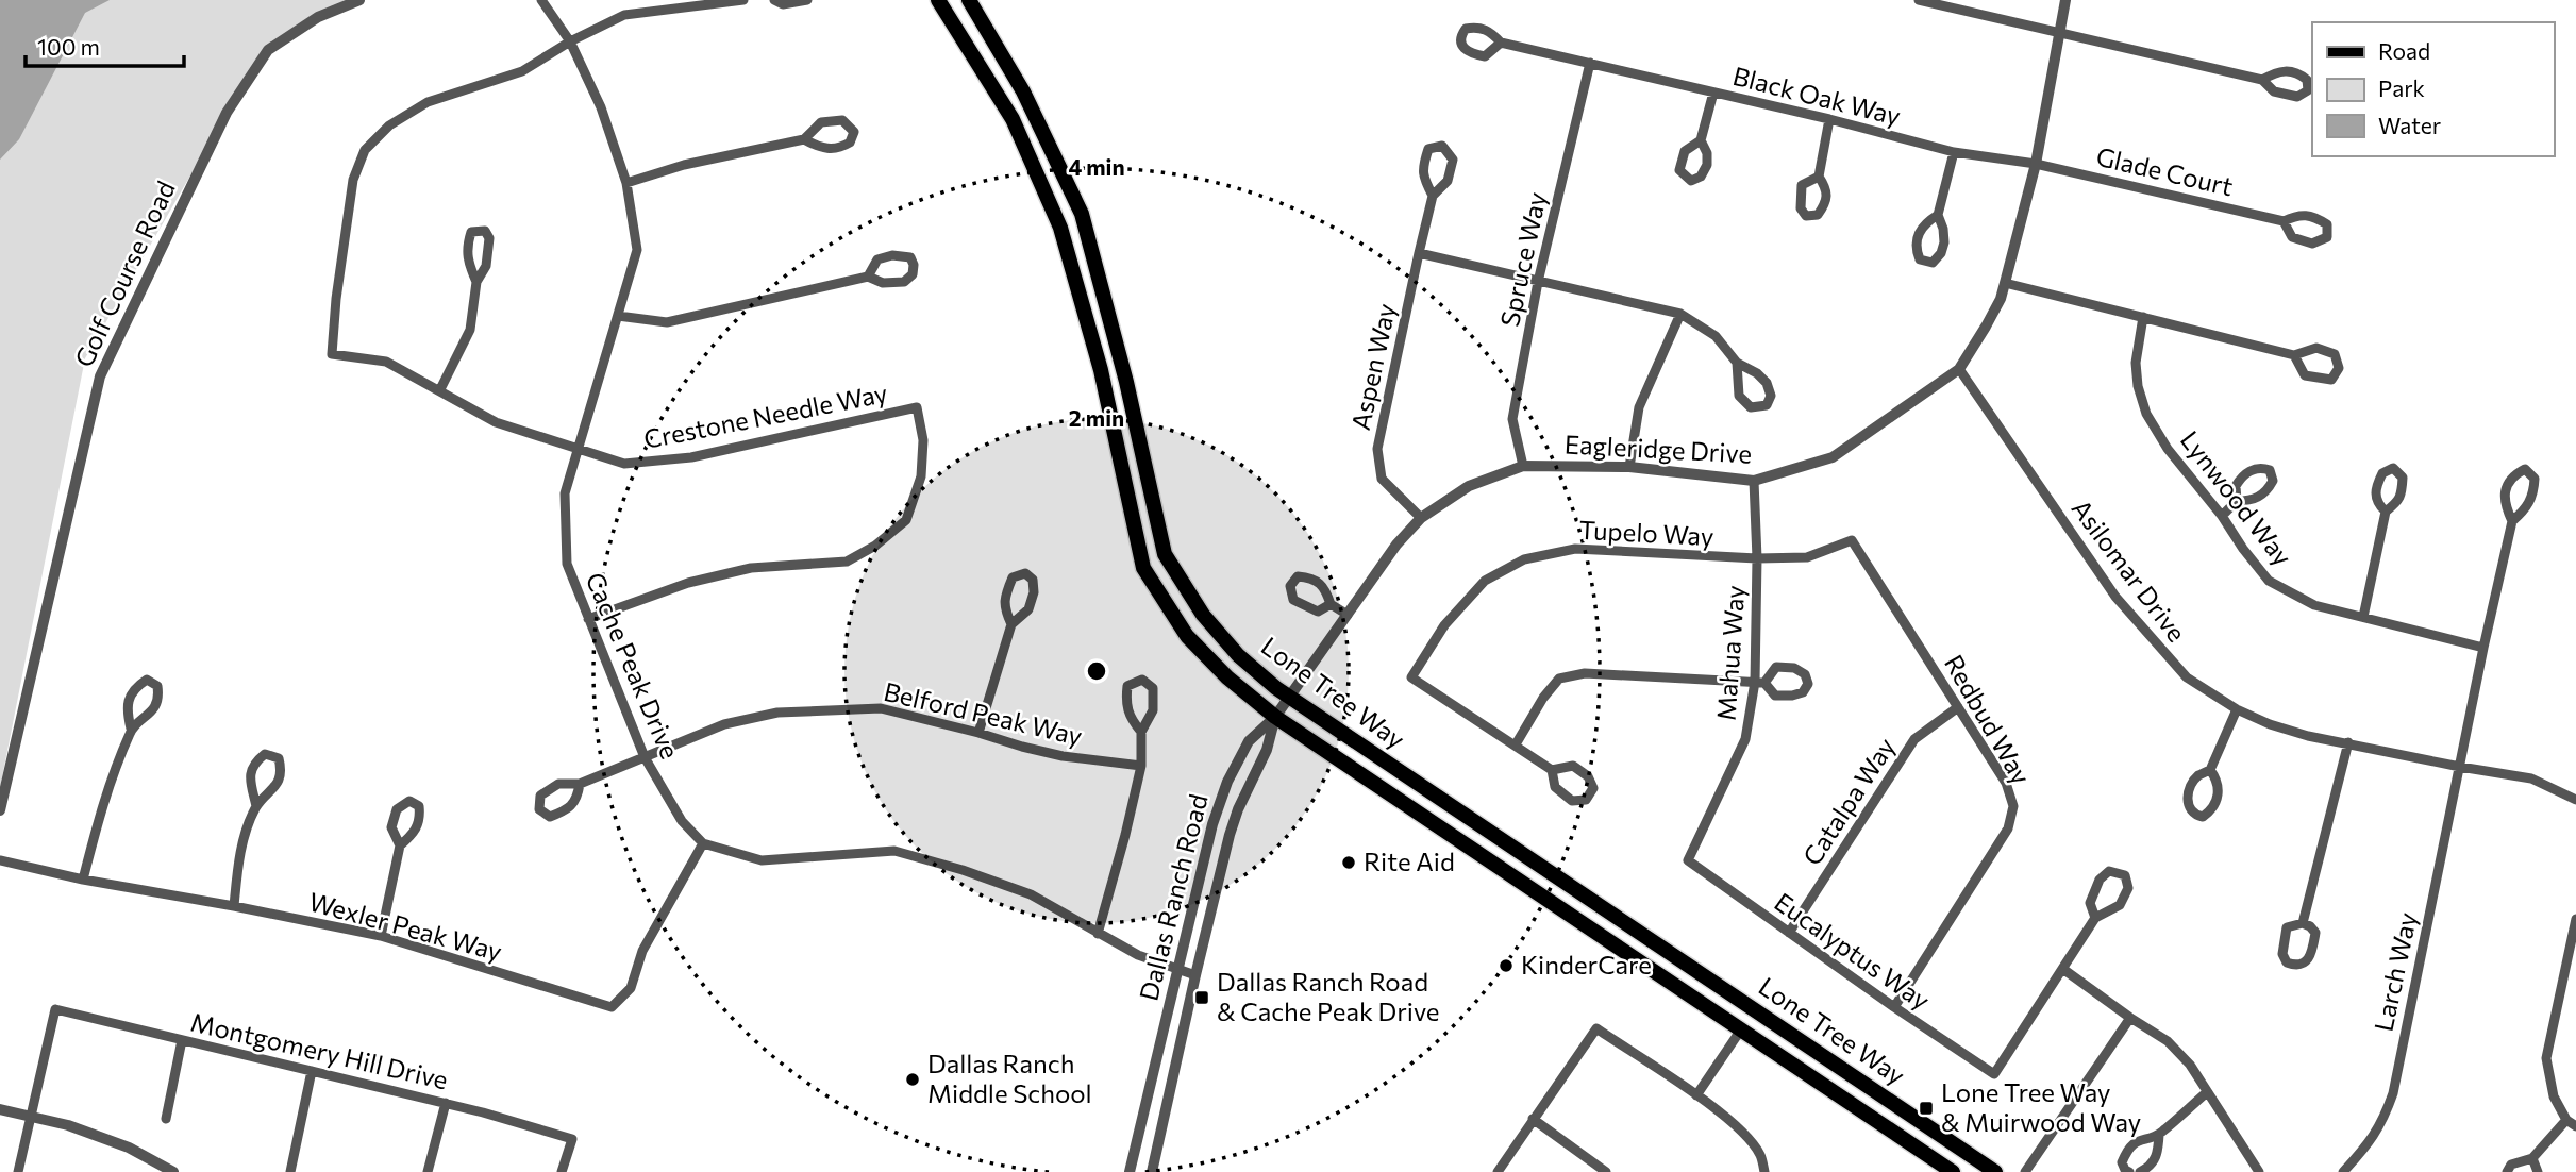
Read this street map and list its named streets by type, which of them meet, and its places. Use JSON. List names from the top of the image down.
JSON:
{
  "streets": {
    "main road": ["Lone Tree Way"],
    "street": [
      "Black Oak Way",
      "Glade Court",
      "Spruce Way",
      "Golf Course Road",
      "Aspen Way",
      "Crestone Needle Way",
      "Eagleridge Drive",
      "Lynwood Way",
      "Tupelo Way",
      "Asilomar Drive",
      "Mahua Way",
      "Cache Peak Drive",
      "Belford Peak Way",
      "Redbud Way",
      "Catalpa Way",
      "Dallas Ranch Road",
      "Wexler Peak Way",
      "Eucalyptus Way",
      "Larch Way",
      "Montgomery Hill Drive"
    ]
  },
  "crossings": [
    ["Black Oak Way", "Glade Court"],
    ["Black Oak Way", "Spruce Way"],
    ["Black Oak Way", "Eagleridge Drive"],
    ["Glade Court", "Eagleridge Drive"],
    ["Spruce Way", "Eagleridge Drive"],
    ["Aspen Way", "Eagleridge Drive"],
    ["Crestone Needle Way", "Cache Peak Drive"],
    ["Eagleridge Drive", "Asilomar Drive"],
    ["Eagleridge Drive", "Mahua Way"],
    ["Eagleridge Drive", "Lone Tree Way"],
    ["Eagleridge Drive", "Dallas Ranch Road"],
    ["Lynwood Way", "Larch Way"],
    ["Tupelo Way", "Mahua Way"],
    ["Tupelo Way", "Redbud Way"],
    ["Asilomar Drive", "Larch Way"],
    ["Mahua Way", "Redbud Way"],
    ["Mahua Way", "Eucalyptus Way"],
    ["Cache Peak Drive", "Belford Peak Way"],
    ["Cache Peak Drive", "Wexler Peak Way"],
    ["Lone Tree Way", "Dallas Ranch Road"],
    ["Redbud Way", "Catalpa Way"],
    ["Redbud Way", "Eucalyptus Way"],
    ["Catalpa Way", "Eucalyptus Way"]
  ],
  "places": {
    "other": ["Rite Aid", "KinderCare", "Dallas Ranch Middle School"],
    "transit": ["Dallas Ranch Road & Cache Peak Drive", "Lone Tree Way & Muirwood Way"]
  },
  "legend": ["Road", "Park", "Water"],
  "scale_bar": "100 m",
  "rings": ["4 min", "2 min"]
}
